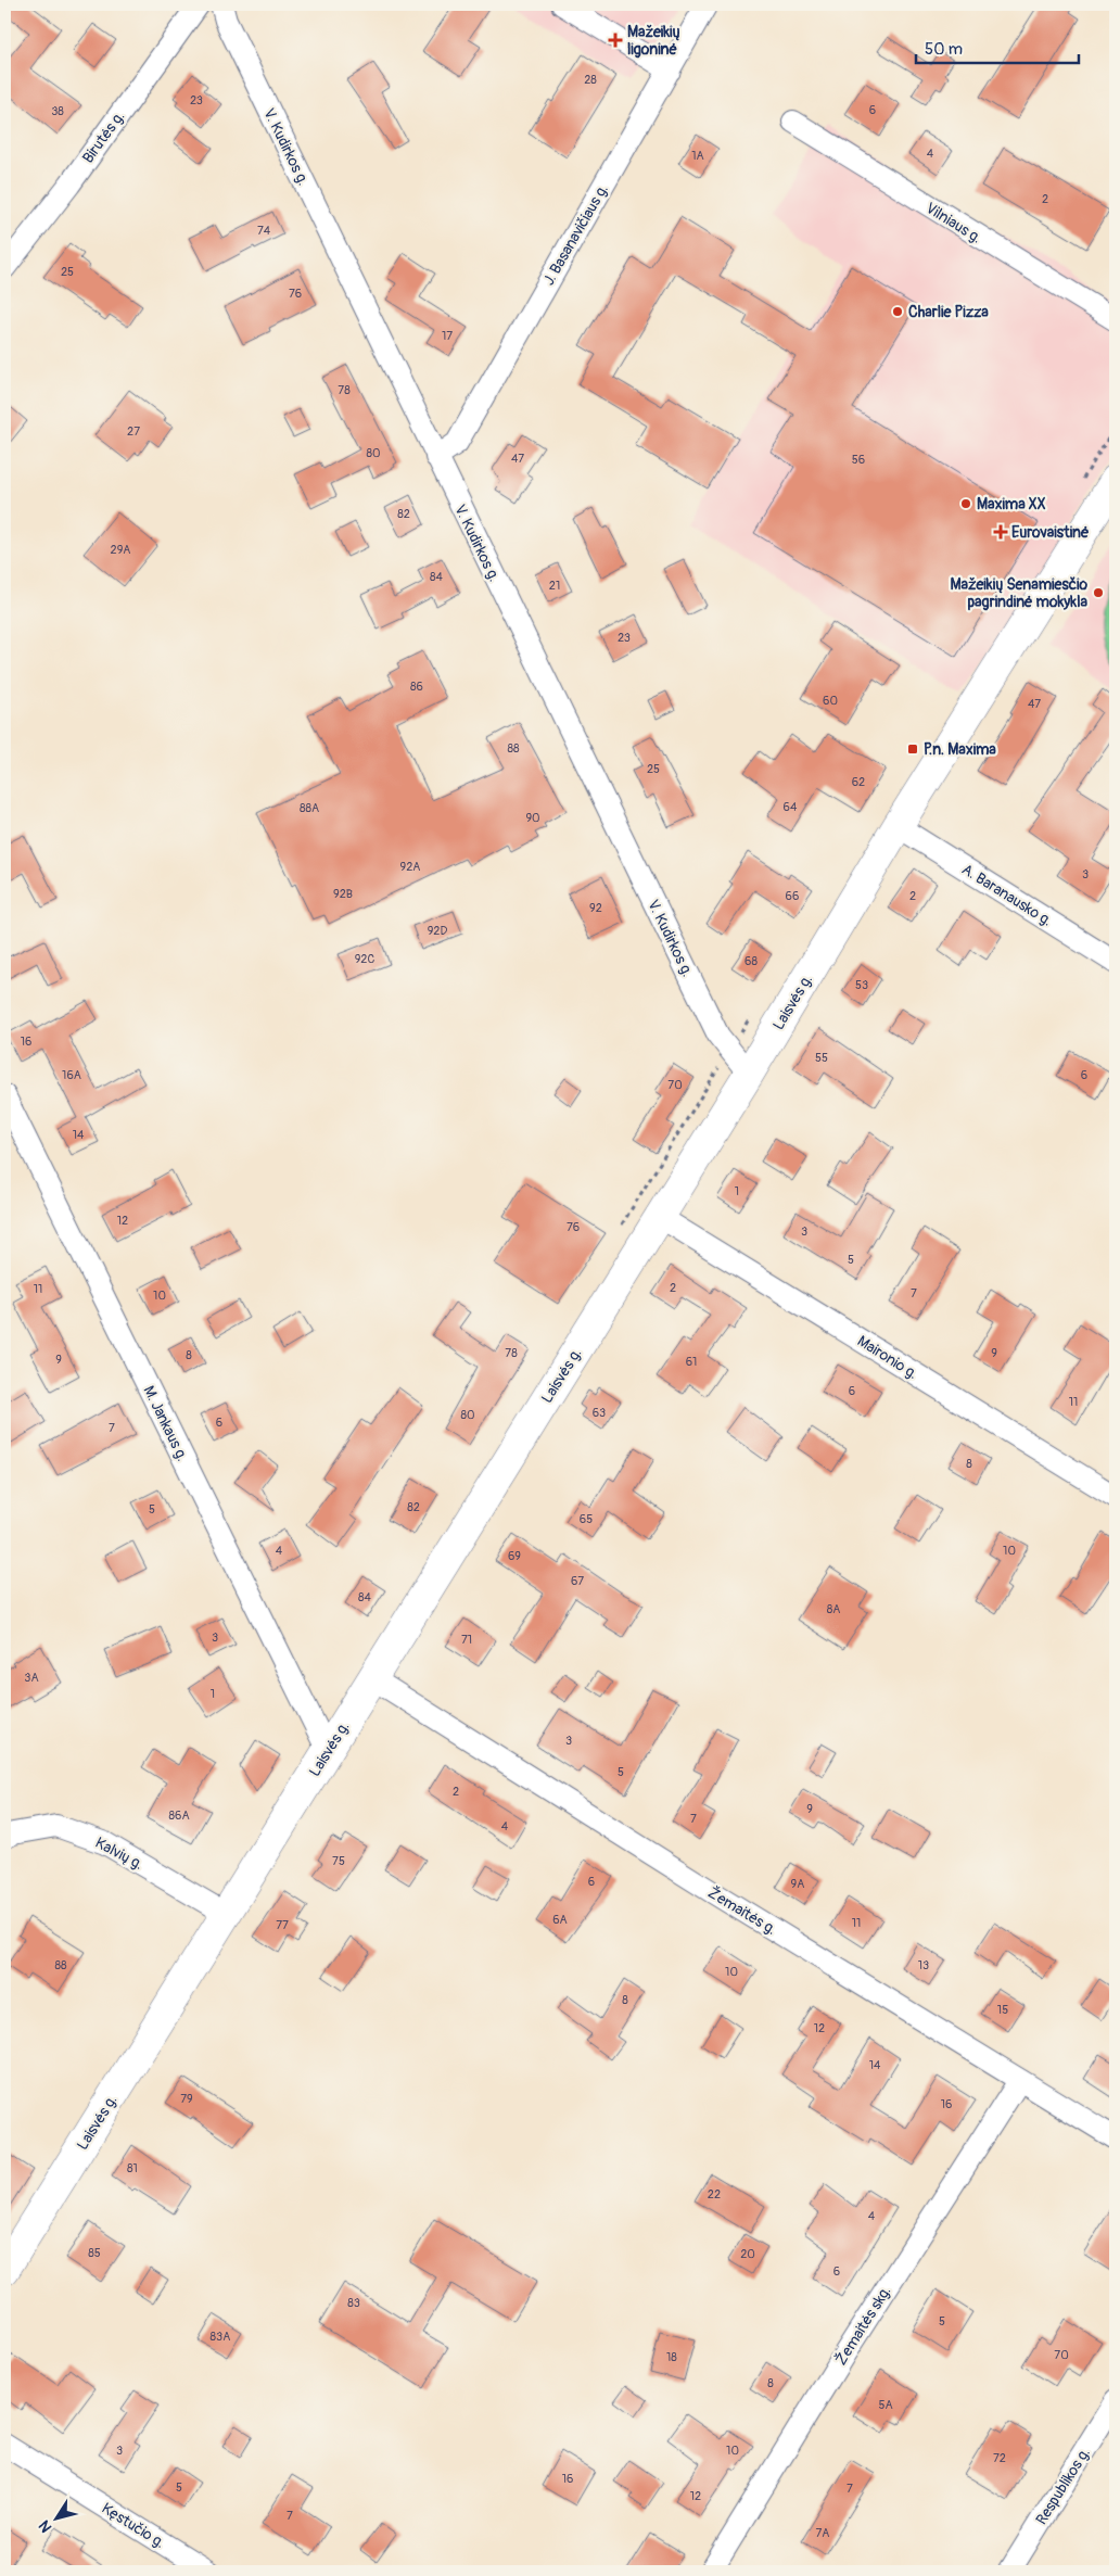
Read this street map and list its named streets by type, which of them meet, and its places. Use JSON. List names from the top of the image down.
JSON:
{
  "streets": {
    "main road": ["Laisvės g."],
    "street": [
      "Birutės g.",
      "V. Kudirkos g.",
      "Vilniaus g.",
      "J. Basanavičiaus g.",
      "A. Baranausko g.",
      "Maironio g.",
      "M. Jankaus g.",
      "Kalvių g.",
      "Žemaitės g.",
      "Žemaitės skg.",
      "Respublikos g.",
      "Kęstučio g."
    ]
  },
  "crossings": [
    ["V. Kudirkos g.", "J. Basanavičiaus g."],
    ["V. Kudirkos g.", "Laisvės g."],
    ["A. Baranausko g.", "Laisvės g."],
    ["Laisvės g.", "Maironio g."],
    ["Laisvės g.", "M. Jankaus g."],
    ["Laisvės g.", "Kalvių g."],
    ["Laisvės g.", "Žemaitės g."],
    ["Žemaitės g.", "Žemaitės skg."]
  ],
  "places": {
    "health": ["Mažeikių ligoninė", "Eurovaistinė"],
    "other": ["Charlie Pizza", "Maxima XX", "Mažeikių Senamiesčio pagrindinė mokykla"],
    "transit": ["P.n. Maxima"]
  },
  "house_numbers": [
    "28",
    "23",
    "6",
    "38",
    "4",
    "1A",
    "2",
    "74",
    "25",
    "76",
    "17",
    "78",
    "27",
    "80",
    "47",
    "56",
    "82",
    "29A",
    "84",
    "21",
    "23",
    "86",
    "60",
    "47",
    "88",
    "25",
    "62",
    "64",
    "88A",
    "90",
    "92A",
    "3",
    "92B",
    "66",
    "2",
    "92",
    "92D",
    "92C",
    "68",
    "53",
    "16",
    "55",
    "16A",
    "6",
    "70",
    "14",
    "1",
    "12",
    "76",
    "3",
    "5",
    "2",
    "11",
    "7",
    "10",
    "78",
    "9",
    "8",
    "9",
    "61",
    "6",
    "11",
    "63",
    "80",
    "6",
    "7",
    "8",
    "82",
    "5",
    "65",
    "4",
    "10",
    "69",
    "67",
    "84",
    "8A",
    "3",
    "71",
    "3A",
    "1",
    "3",
    "5",
    "2",
    "9",
    "86A",
    "7",
    "4",
    "75",
    "6",
    "9A",
    "6A",
    "11",
    "77",
    "88",
    "13",
    "10",
    "8",
    "15",
    "12",
    "14",
    "79",
    "16",
    "81",
    "22",
    "4",
    "85",
    "20",
    "6",
    "83",
    "5",
    "83A",
    "70",
    "18",
    "8",
    "5A",
    "3",
    "10",
    "72",
    "16",
    "5",
    "7",
    "12",
    "7",
    "7A"
  ],
  "scale_bar": "50 m",
  "north": "bottom left"
}
